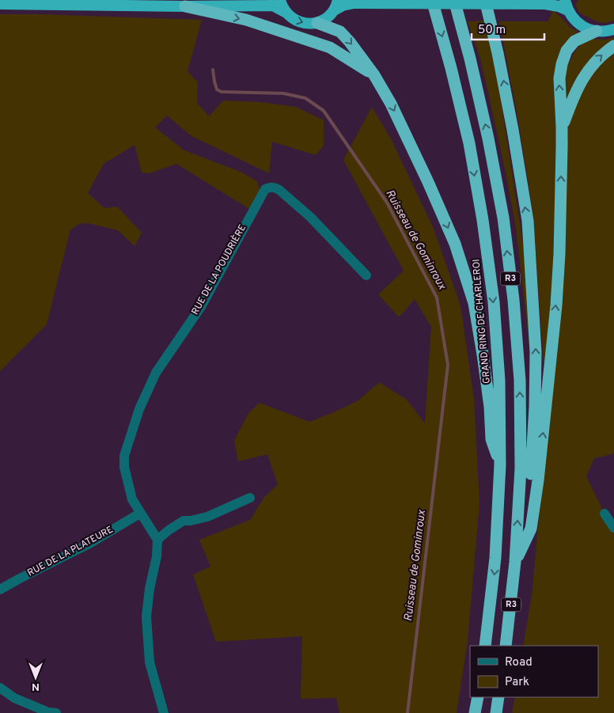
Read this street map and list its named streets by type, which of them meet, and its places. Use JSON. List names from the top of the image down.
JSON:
{
  "streets": {
    "highway": ["R3", "GRAND RING DE CHARLEROI"],
    "street": ["RUE DE LA POUDRIÈRE", "RUE DE LA PLATEURE"]
  },
  "crossings": [
    ["RUE DE LA POUDRIÈRE", "RUE DE LA PLATEURE"]
  ],
  "water": ["Ruisseau de Gominroux"],
  "legend": ["Road", "Park"],
  "scale_bar": "50 m",
  "north": "bottom"
}
